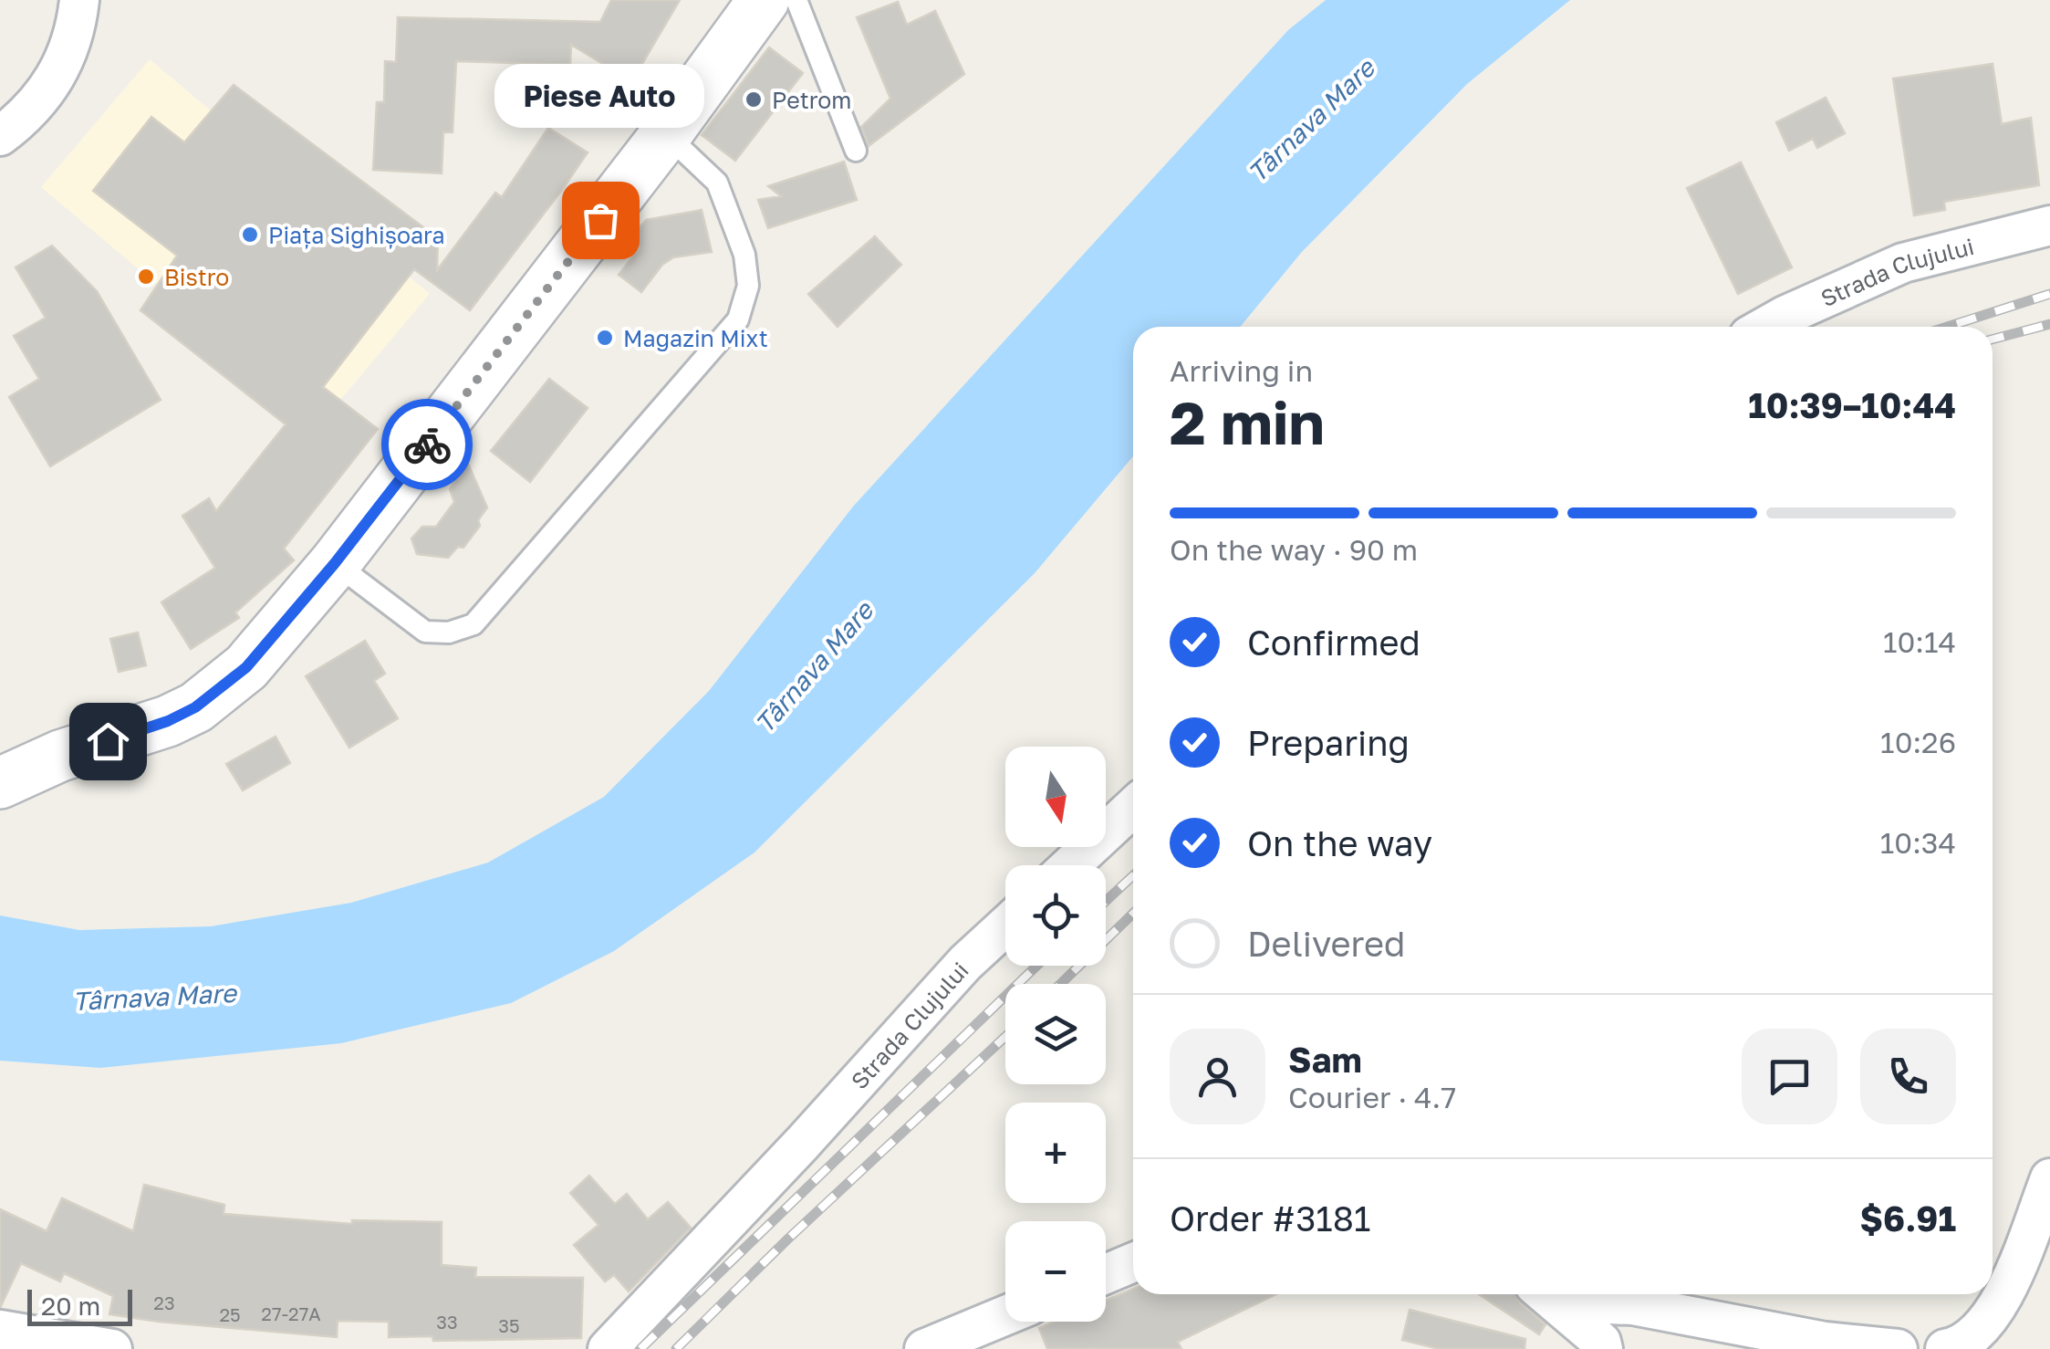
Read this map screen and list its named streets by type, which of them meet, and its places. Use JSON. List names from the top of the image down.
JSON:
{
  "streets": {
    "street": ["Strada Clujului"]
  },
  "water": ["Târnava Mare"],
  "places": [
    "Petrom",
    "Piese Auto",
    "Piața Sighișoara",
    "Bistro",
    "Magazin Mixt"
  ],
  "house_numbers": [
    "23",
    "27-27A",
    "25",
    "33",
    "35"
  ],
  "scale_bar": "20 m",
  "north": "bottom",
  "page": {
    "bubble": "Piese Auto",
    "heading": ["2 min", "Arriving in", "10:39–10:44"],
    "panel": [
      "Sam",
      "Courier · 4.7",
      "Order #3181",
      "$6.91"
    ],
    "bar": "On the way · 90 m",
    "list": [
      ["Confirmed", "10:14"],
      ["Preparing", "10:26"],
      ["On the way", "10:34"],
      "Delivered"
    ],
    "map_buttons": ["+", "−"],
    "scale": "20 m"
  }
}
